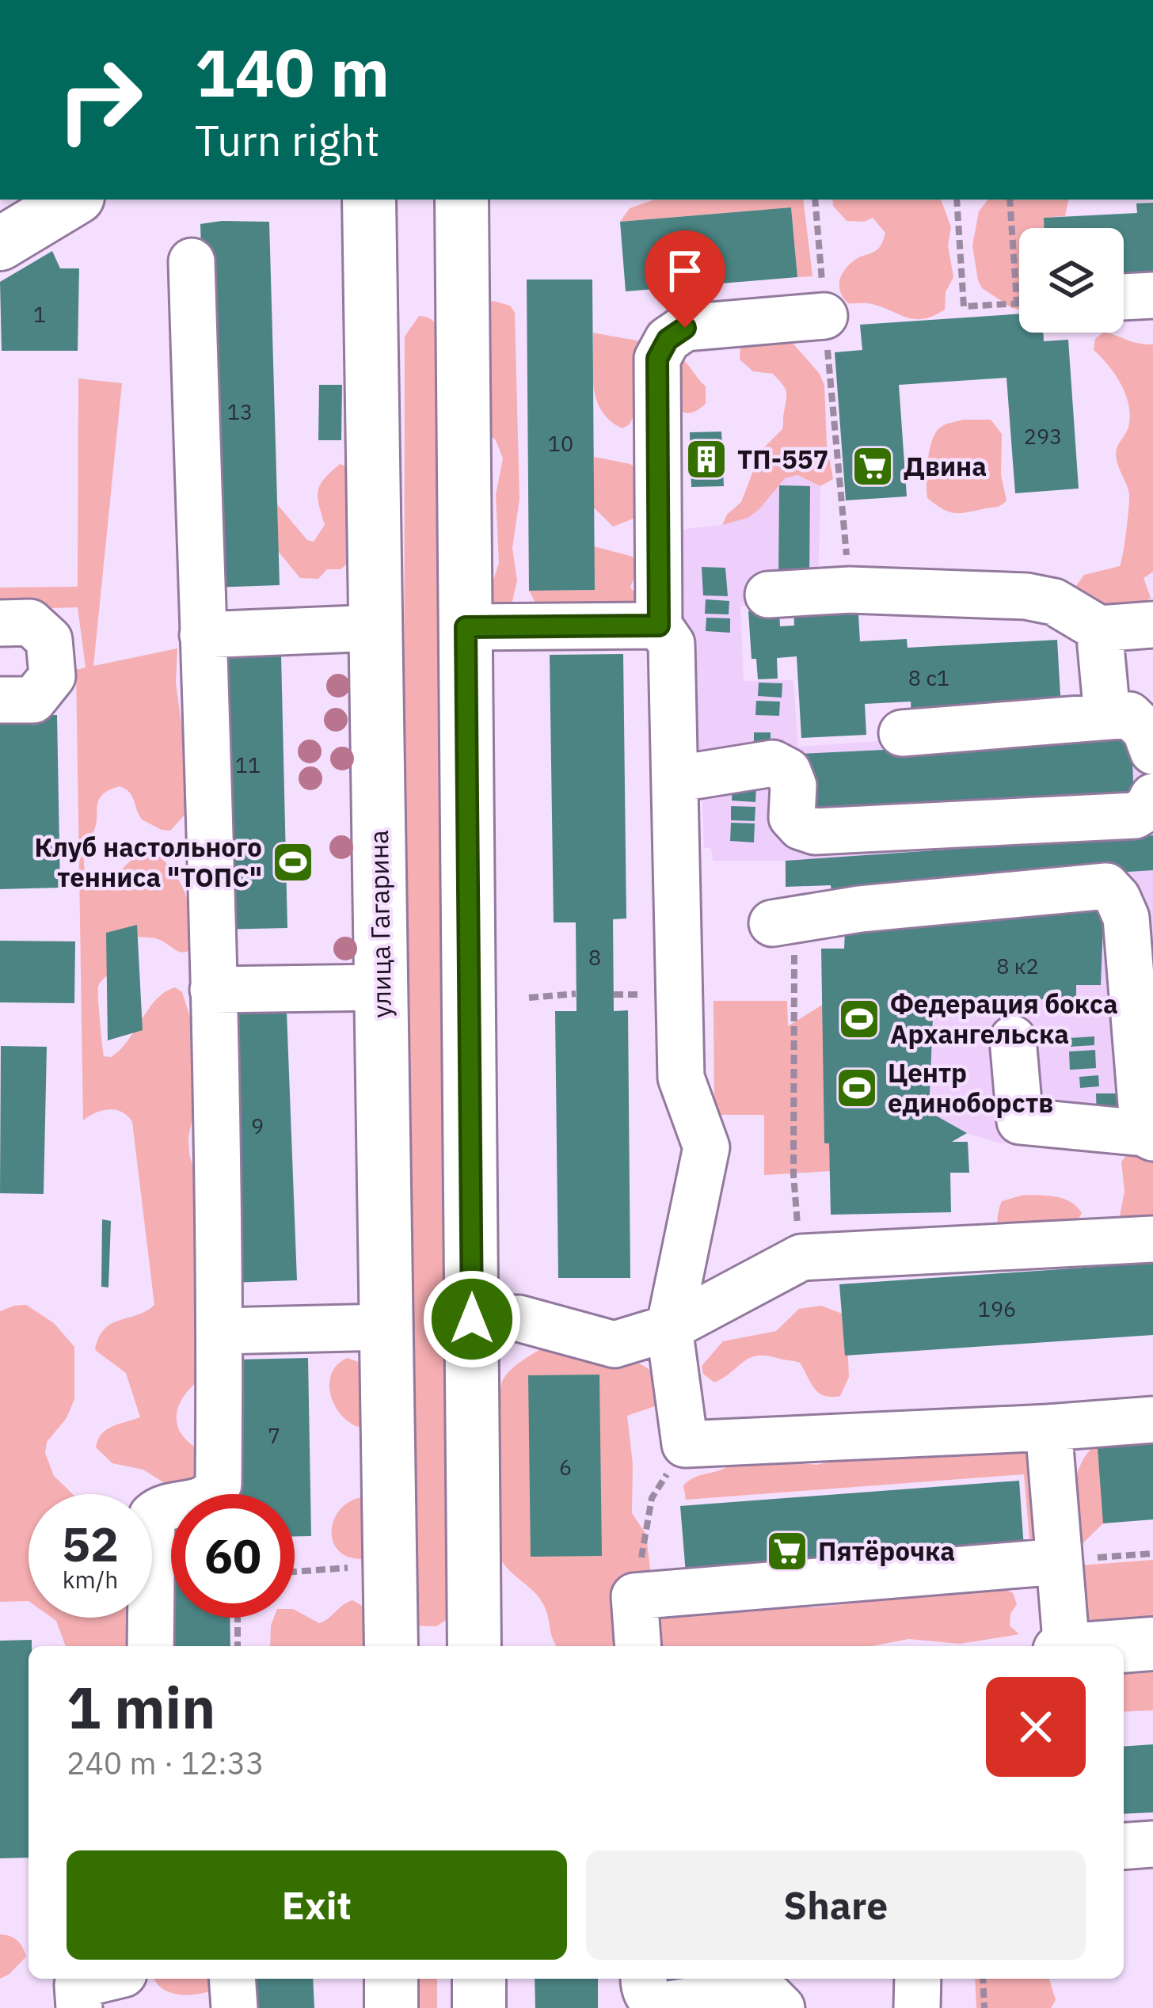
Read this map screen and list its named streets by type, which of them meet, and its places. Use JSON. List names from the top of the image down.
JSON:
{
  "streets": {
    "main road": ["улица Гагарина"]
  },
  "places": {
    "building": ["ТП-557"],
    "supermarket": ["Двина", "Пятёрочка"],
    "sports": ["Клуб настольного тенниса \"ТОПС\"", "Федерация бокса Архангельска", "Центр единоборств"]
  },
  "house_numbers": [
    "1",
    "13",
    "293",
    "10",
    "8 с1",
    "11",
    "8",
    "8 к2",
    "9",
    "196",
    "7",
    "6"
  ],
  "page": {
    "turn": ["140 m", "Turn right"],
    "speed": "52 km/h",
    "limit": "60",
    "heading": ["1 min", "240 m · 12:33"],
    "buttons": ["Exit", "Share"]
  }
}
